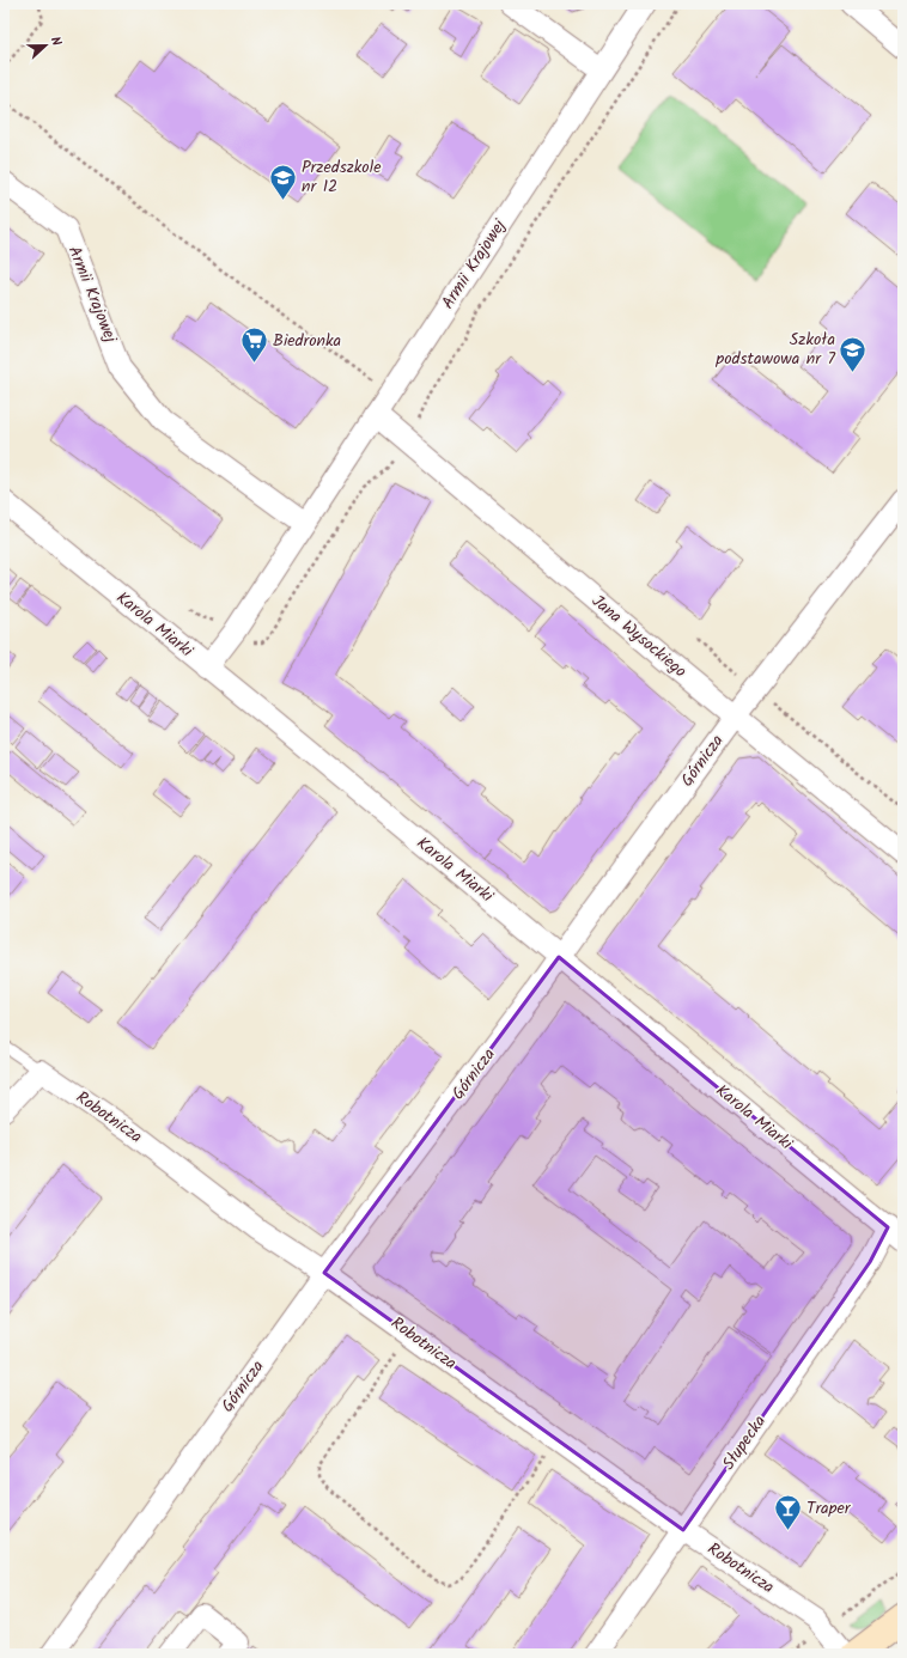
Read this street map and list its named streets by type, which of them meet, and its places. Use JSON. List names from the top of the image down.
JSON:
{
  "streets": {
    "street": [
      "Armii Krajowej",
      "Karola Miarki",
      "Jana Wysockiego",
      "Górnicza",
      "Robotnicza",
      "Słupecka"
    ]
  },
  "crossings": [
    ["Armii Krajowej", "Karola Miarki"],
    ["Armii Krajowej", "Jana Wysockiego"],
    ["Karola Miarki", "Górnicza"],
    ["Karola Miarki", "Słupecka"],
    ["Jana Wysockiego", "Górnicza"],
    ["Górnicza", "Robotnicza"],
    ["Robotnicza", "Słupecka"]
  ],
  "places": {
    "school or university": ["Przedszkole nr 12", "Szkoła podstawowa nr 7"],
    "supermarket": ["Biedronka"],
    "bar": ["Traper"]
  },
  "north": "right"
}
